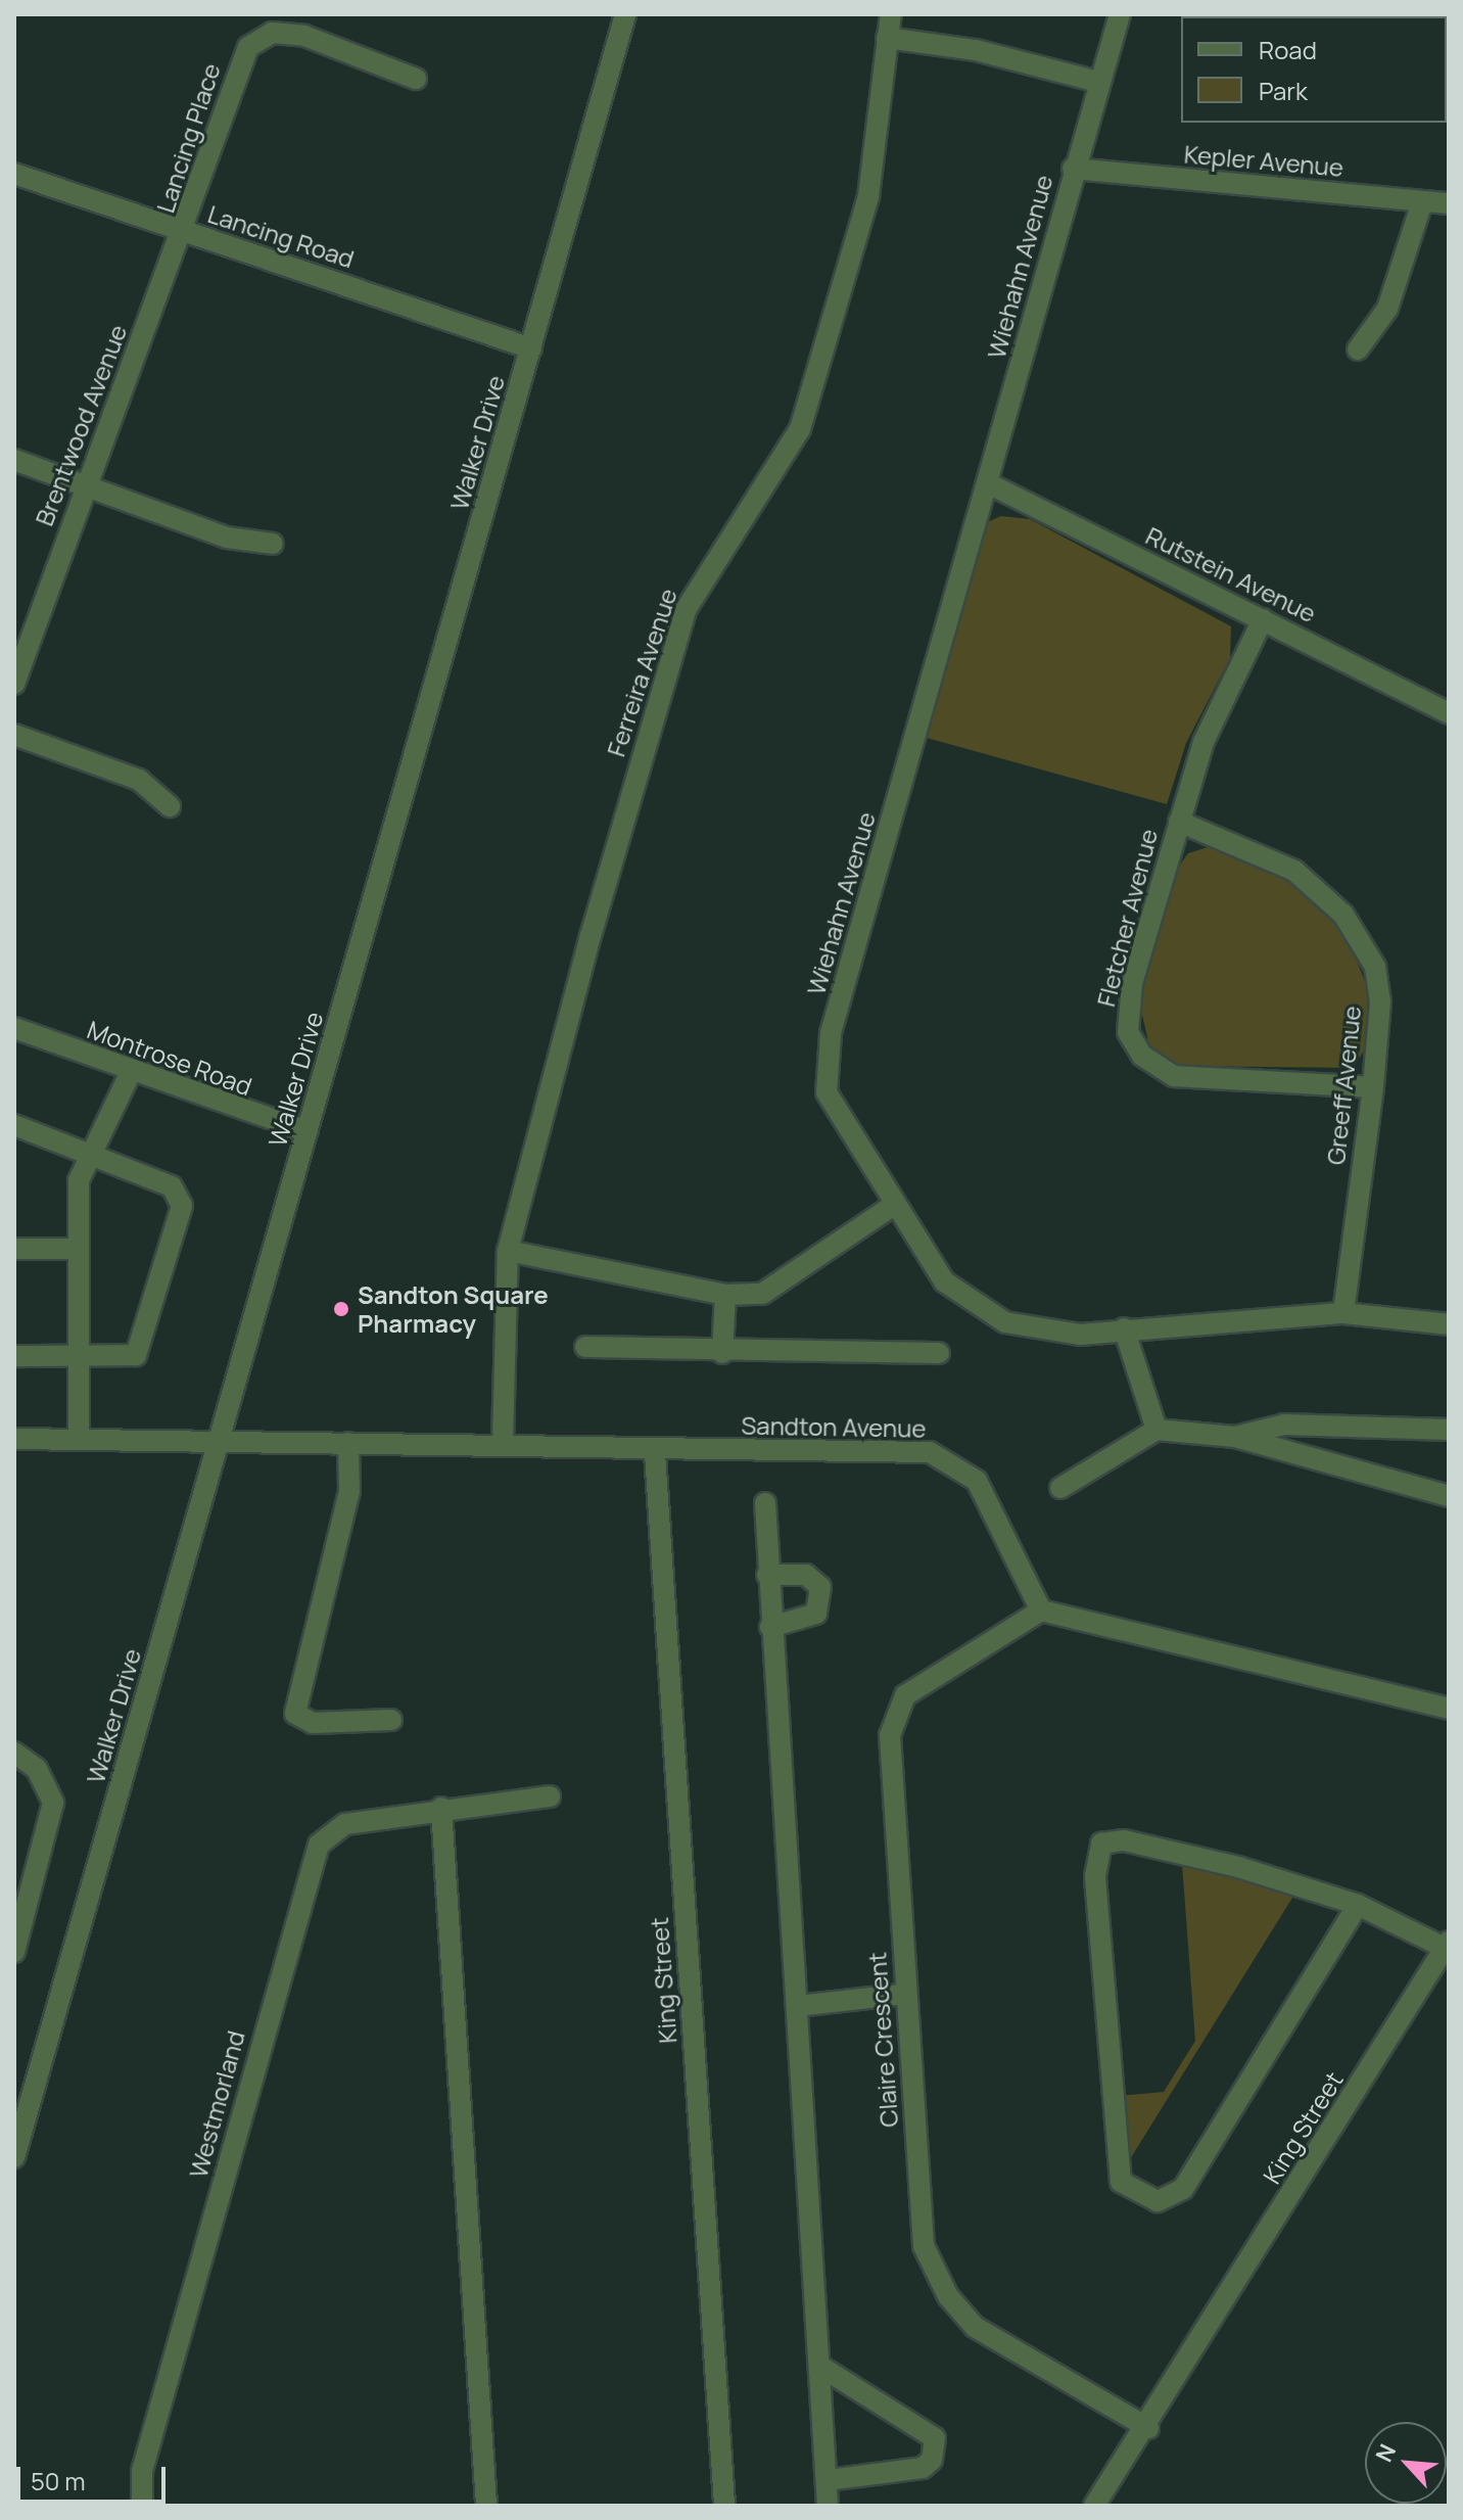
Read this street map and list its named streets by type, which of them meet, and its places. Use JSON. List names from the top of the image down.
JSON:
{
  "streets": {
    "street": [
      "Lancing Place",
      "Kepler Avenue",
      "Lancing Road",
      "Wiehahn Avenue",
      "Brentwood Avenue",
      "Walker Drive",
      "Rutstein Avenue",
      "Ferreira Avenue",
      "Fletcher Avenue",
      "Montrose Road",
      "Greeff Avenue",
      "Sandton Avenue",
      "King Street",
      "Claire Crescent",
      "Westmorland"
    ]
  },
  "crossings": [
    ["Lancing Place", "Lancing Road"],
    ["Lancing Place", "Brentwood Avenue"],
    ["Kepler Avenue", "Wiehahn Avenue"],
    ["Lancing Road", "Brentwood Avenue"],
    ["Lancing Road", "Walker Drive"],
    ["Wiehahn Avenue", "Rutstein Avenue"],
    ["Wiehahn Avenue", "Greeff Avenue"],
    ["Walker Drive", "Montrose Road"],
    ["Walker Drive", "Sandton Avenue"],
    ["Rutstein Avenue", "Fletcher Avenue"],
    ["Ferreira Avenue", "Sandton Avenue"],
    ["Fletcher Avenue", "Greeff Avenue"],
    ["Sandton Avenue", "King Street"],
    ["Sandton Avenue", "Claire Crescent"],
    ["King Street", "Claire Crescent"]
  ],
  "places": ["Sandton Square Pharmacy"],
  "legend": ["Road", "Park"],
  "scale_bar": "50 m",
  "north": "top left"
}
